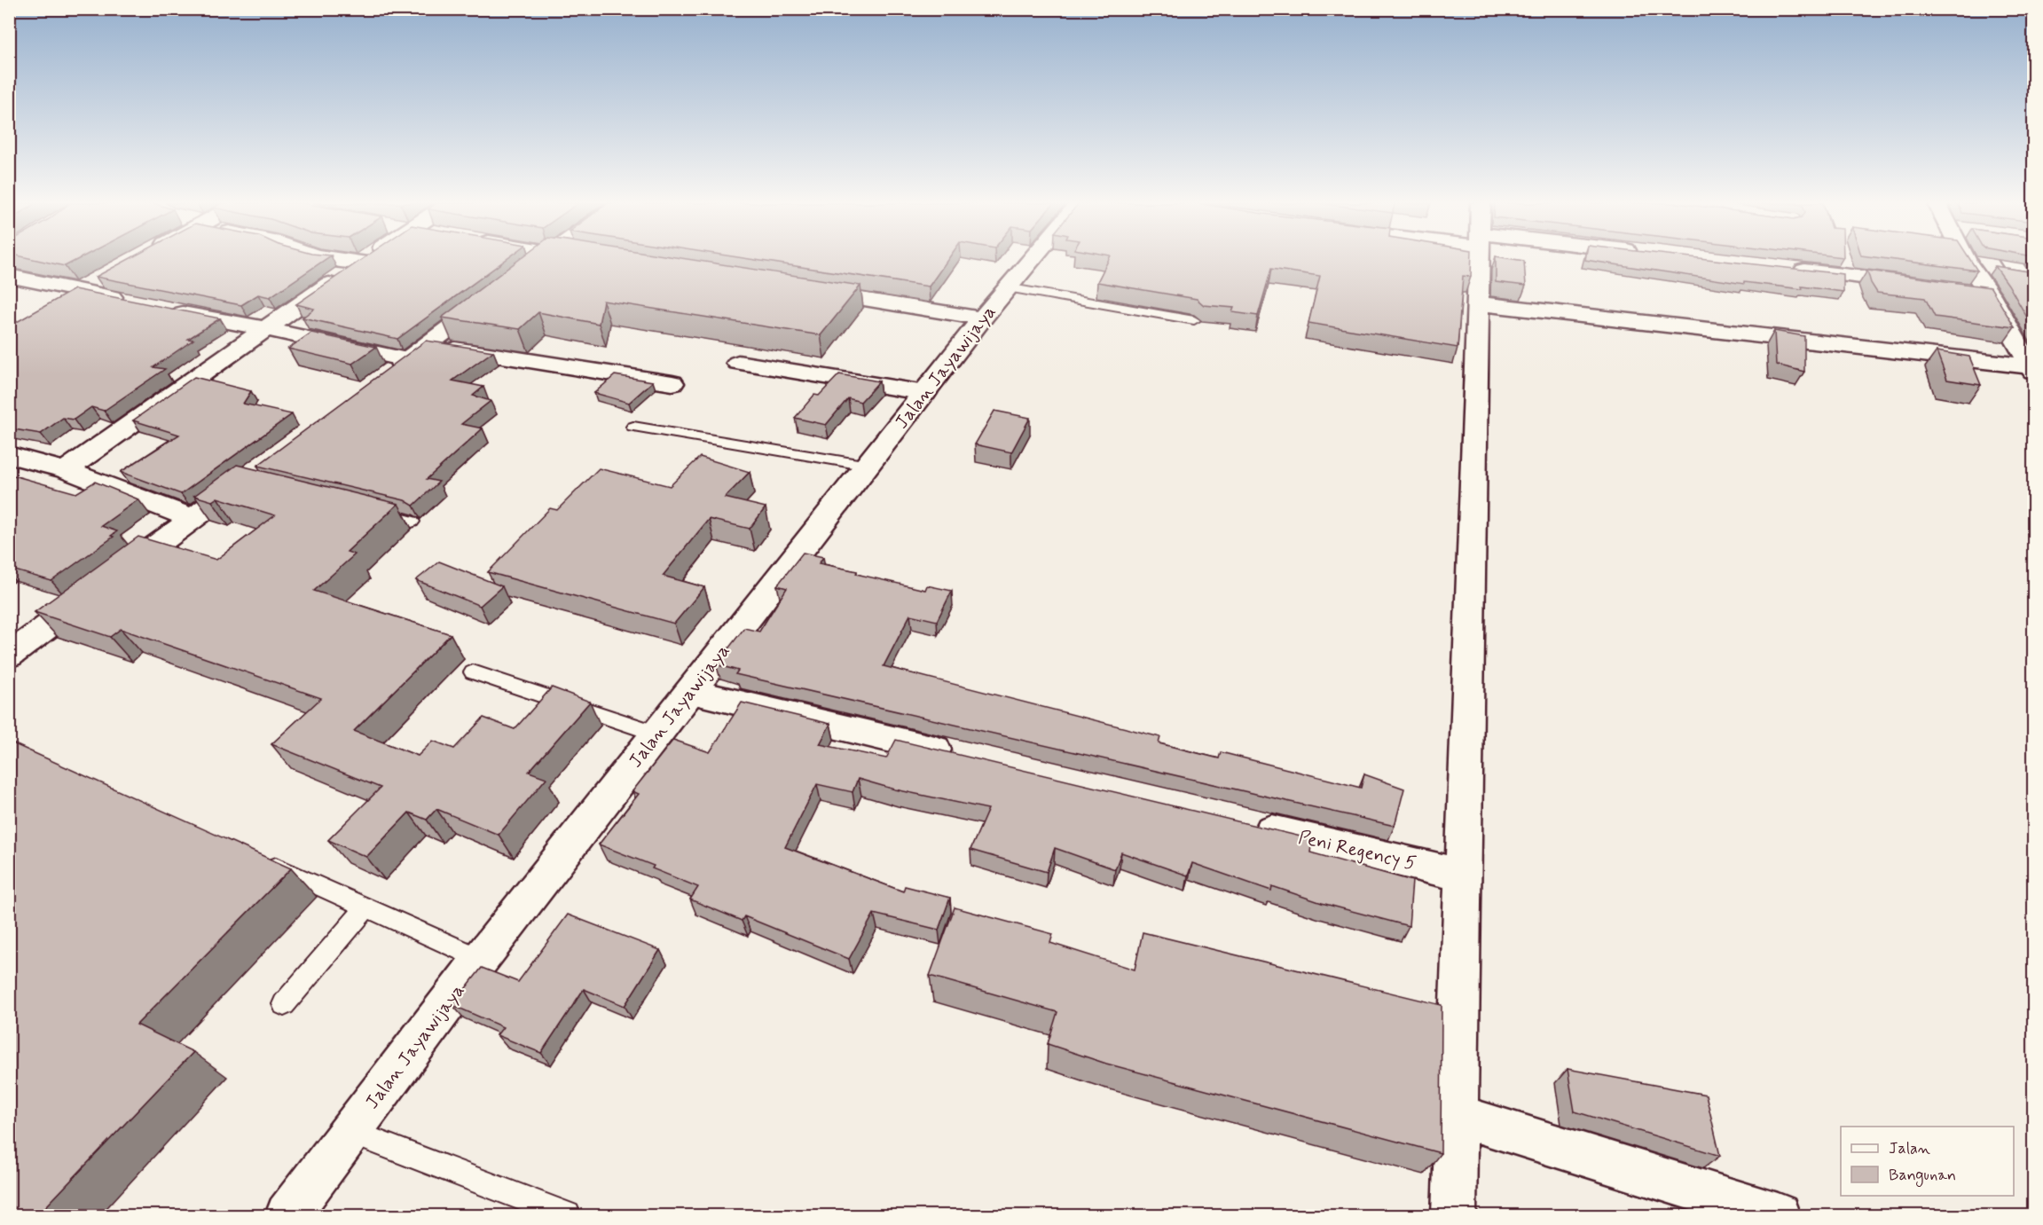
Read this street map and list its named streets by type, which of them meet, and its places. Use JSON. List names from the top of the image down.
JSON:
{
  "streets": {
    "street": ["Jalan Jayawijaya", "Peni Regency 5"]
  },
  "legend": ["Jalan", "Bangunan"]
}
